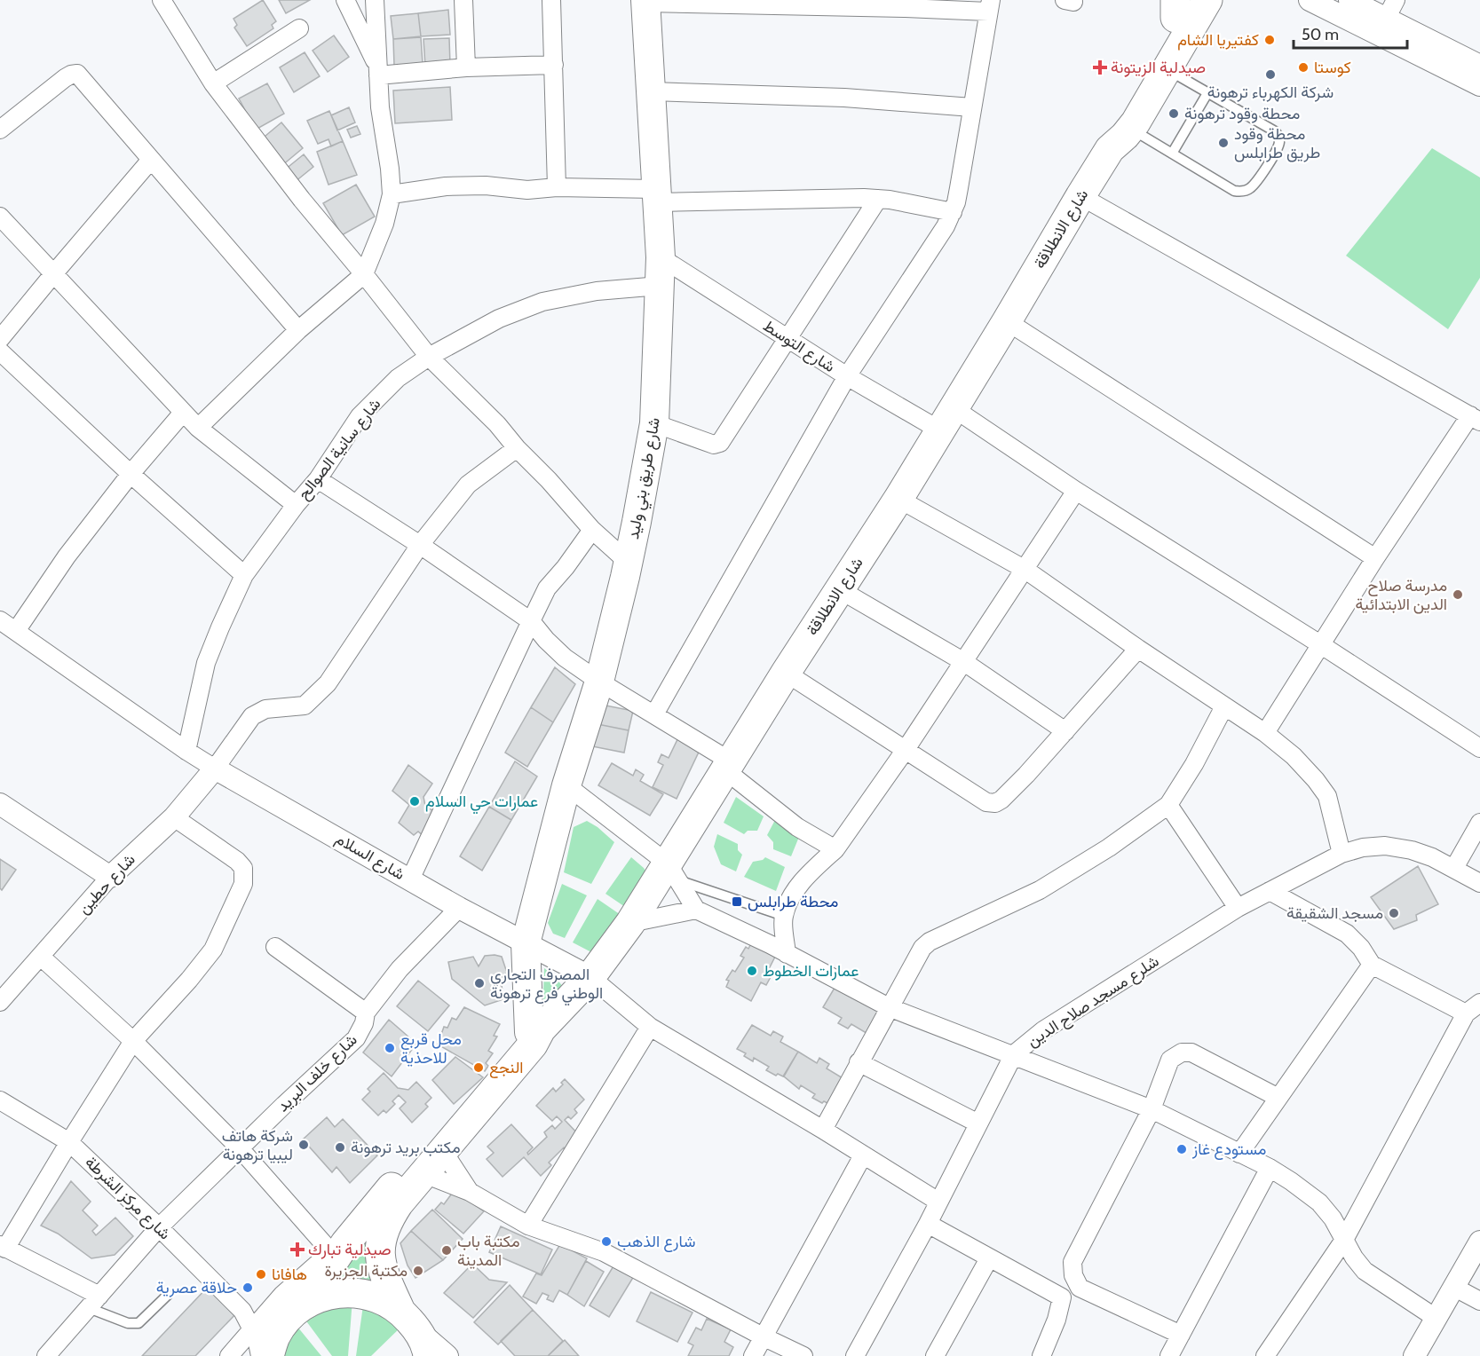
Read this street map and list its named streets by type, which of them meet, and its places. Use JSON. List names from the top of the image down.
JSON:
{
  "streets": {
    "highway": ["شارع الانطلاقة"],
    "main road": ["شارع طريق بني وليد"],
    "street": [
      "شارع التوسط",
      "شارع سانية الصوالح",
      "شارع السلام",
      "شارع حطين",
      "شلرع مسجد صلاح الدين",
      "شارع خلف البريد",
      "شارع مركز الشرطة"
    ]
  },
  "crossings": [
    ["شارع الانطلاقة", "شارع التوسط"],
    ["شارع الانطلاقة", "شارع طريق بني وليد"],
    ["شارع الانطلاقة", "شارع السلام"],
    ["شارع التوسط", "شارع طريق بني وليد"],
    ["شارع سانية الصوالح", "شارع طريق بني وليد"],
    ["شارع طريق بني وليد", "شارع السلام"],
    ["شارع السلام", "شارع حطين"],
    ["شارع السلام", "شارع خلف البريد"],
    ["شارع خلف البريد", "شارع مركز الشرطة"]
  ],
  "places": {
    "other": [
      "كفتيريا الشام",
      "كوستا",
      "شركة الكهرباء ترهونة",
      "محطة وقود ترهونة",
      "محطة وقود طريق طرابلس",
      "مدرسة صلاح الدين الابتدائية",
      "عمارات حي السلام",
      "مسجد الشقيقة",
      "عمارات الخطوط",
      "المصرف التجاري الوطني فرع ترهونة",
      "محل قربع للاحذية",
      "النجع",
      "شركة هاتف ليبيا ترهونة",
      "مكتب بريد ترهونة",
      "مستودع غاز",
      "شارع الذهب",
      "مكتبة باب المدينة",
      "مكتبة الجزيرة",
      "هافانا",
      "حلاقة عصرية"
    ],
    "health": ["صيدلية الزيتونة", "صيدلية تبارك"],
    "transit": ["محطة طرابلس"]
  },
  "scale_bar": "50 m"
}
